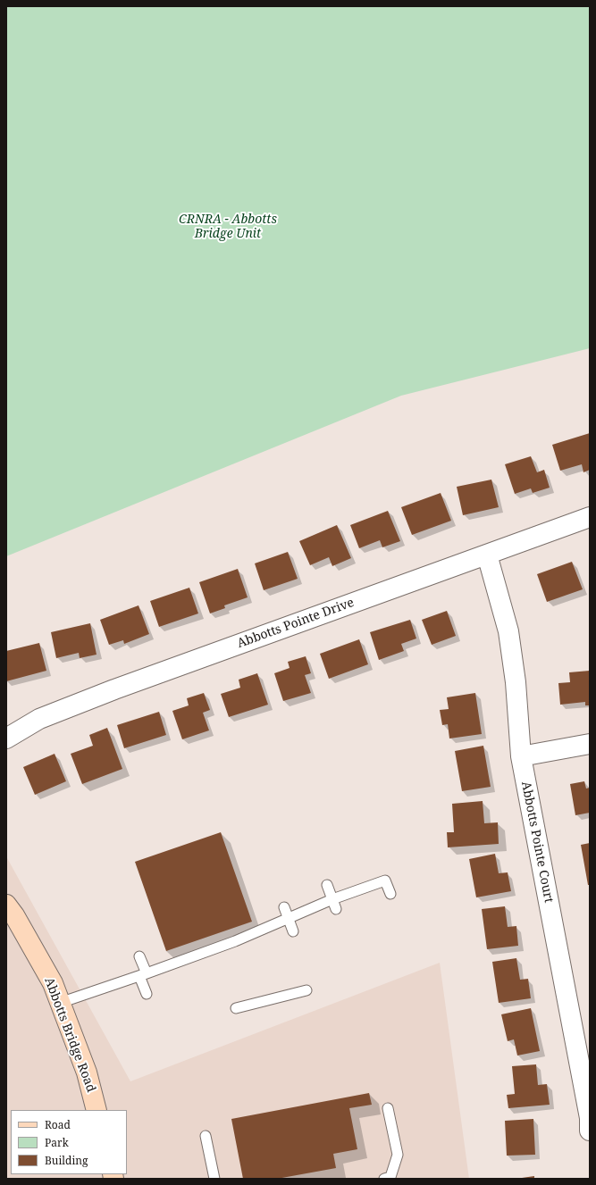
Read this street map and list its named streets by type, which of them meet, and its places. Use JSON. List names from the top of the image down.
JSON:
{
  "streets": {
    "main road": ["Abbotts Bridge Road"],
    "street": ["Abbotts Pointe Drive", "Abbotts Pointe Court"]
  },
  "crossings": [
    ["Abbotts Pointe Drive", "Abbotts Pointe Court"]
  ],
  "parks": ["CRNRA - Abbotts Bridge Unit"],
  "legend": ["Road", "Park", "Building"]
}
